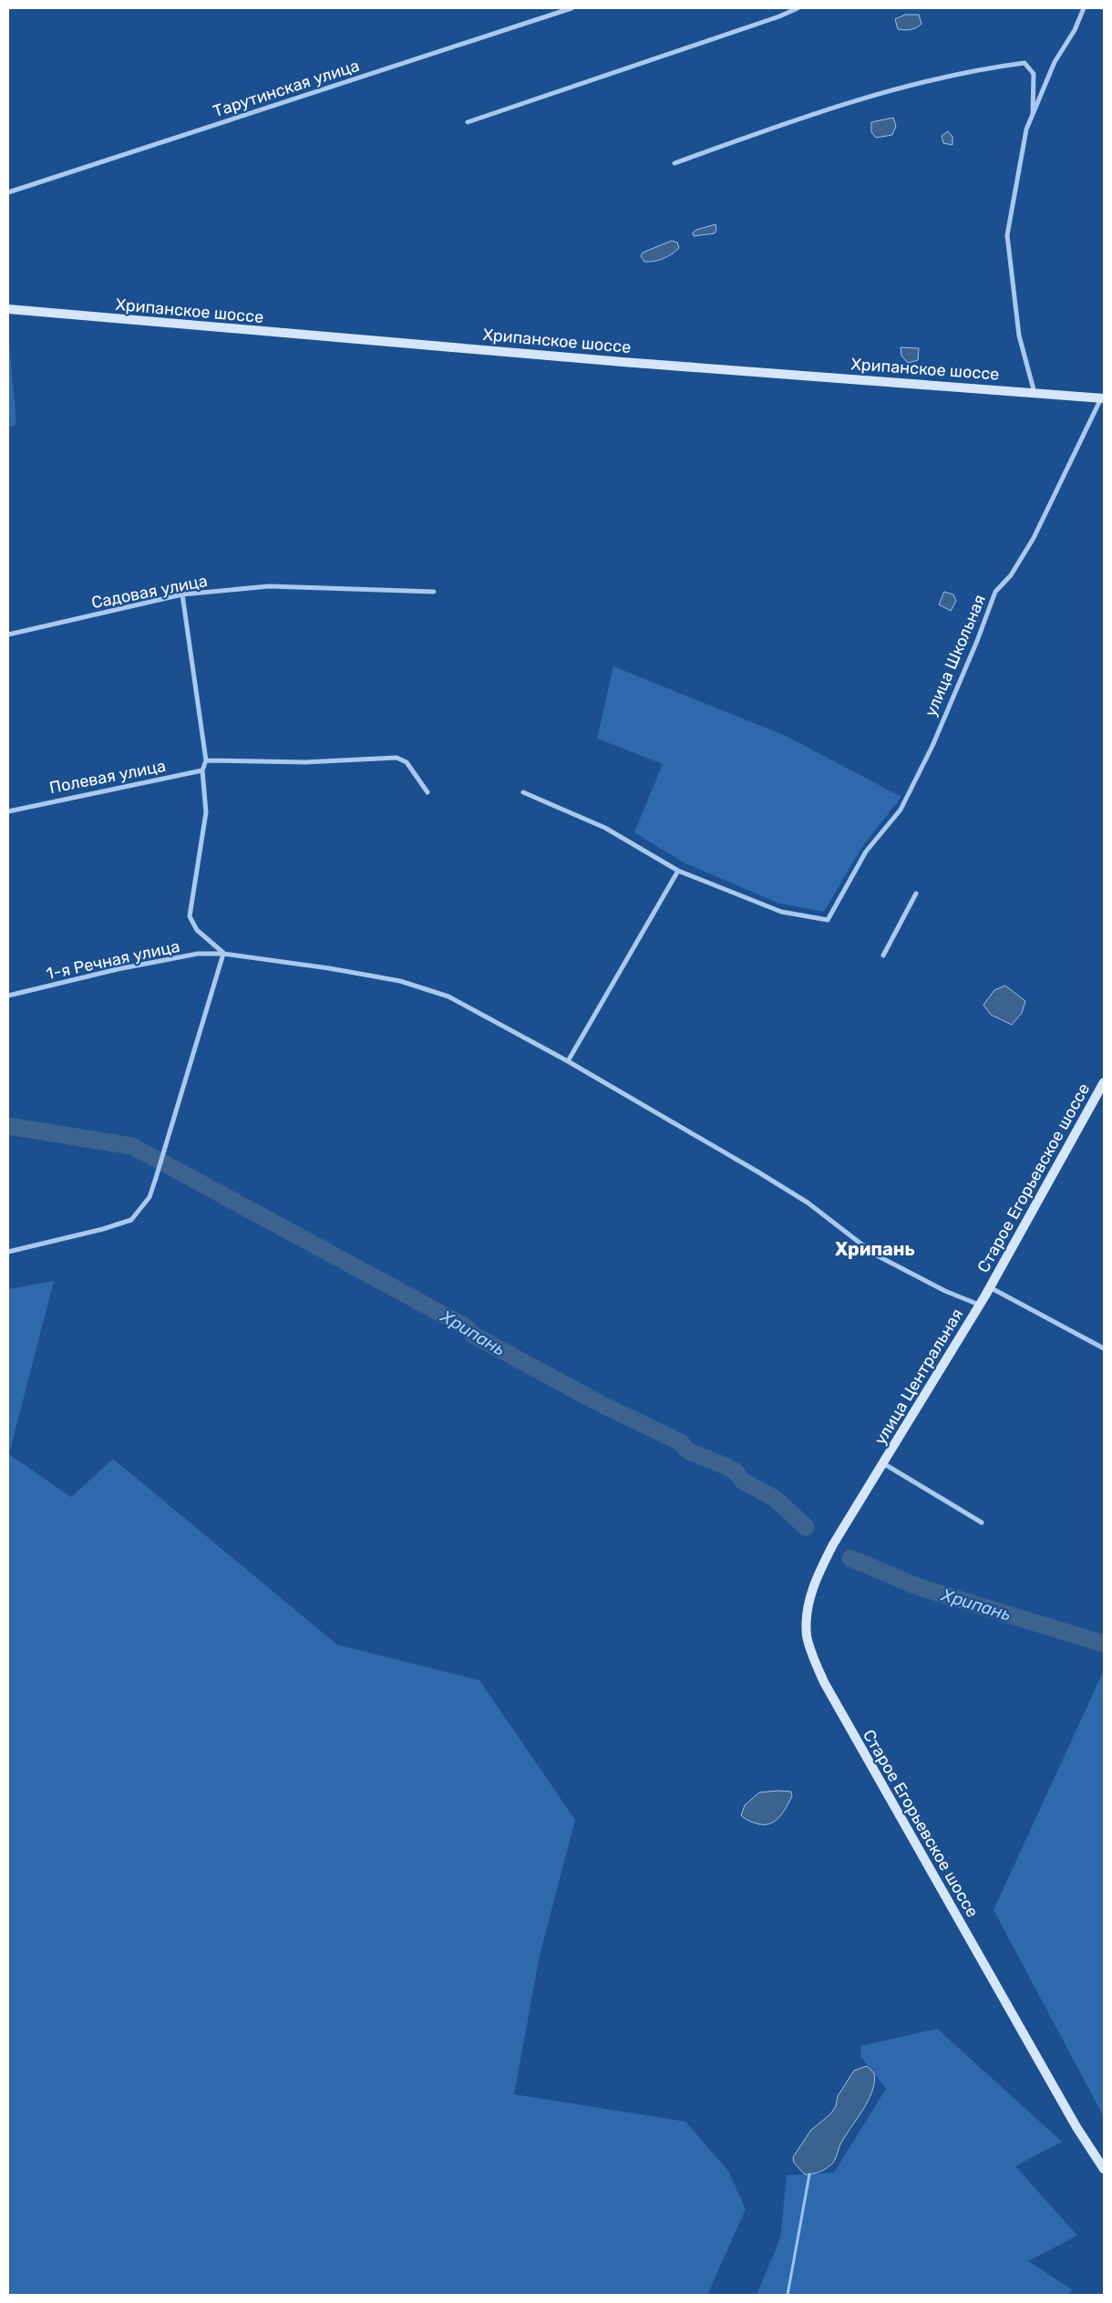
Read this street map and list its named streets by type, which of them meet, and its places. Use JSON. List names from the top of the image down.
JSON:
{
  "streets": {
    "main road": ["Хрипанское шоссе", "Старое Егорьевское шоссе", "улица Центральная"],
    "street": [
      "Тарутинская улица",
      "Садовая улица",
      "улица Школьная",
      "Полевая улица",
      "1-я Речная улица"
    ]
  },
  "crossings": [
    ["Хрипанское шоссе", "улица Школьная"],
    ["1-я Речная улица", "улица Центральная"],
    ["Старое Егорьевское шоссе", "улица Центральная"]
  ],
  "districts": ["Хрипань"],
  "water": ["Хрипань"]
}
